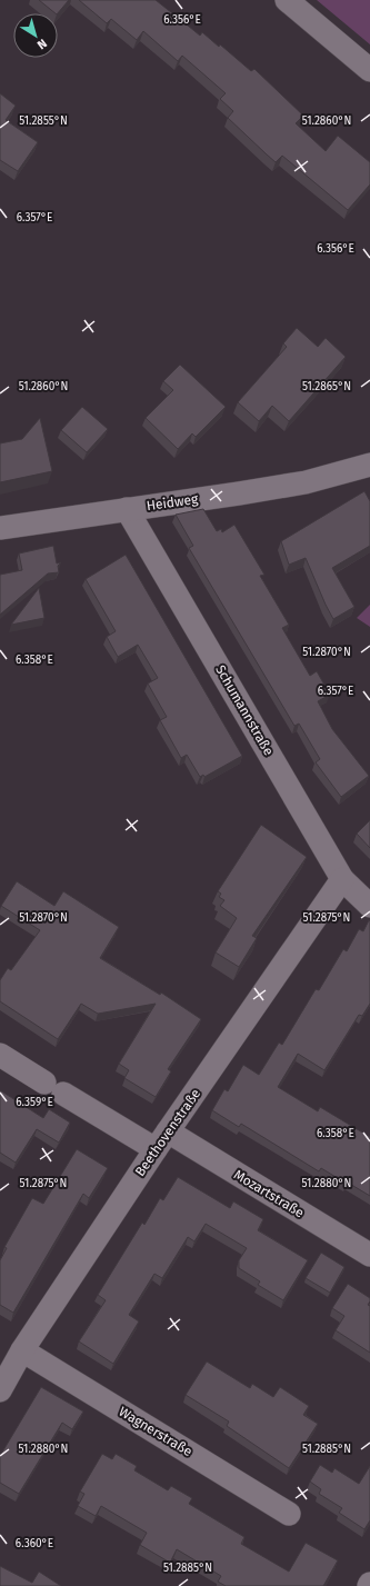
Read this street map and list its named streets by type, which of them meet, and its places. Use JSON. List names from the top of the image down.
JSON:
{
  "streets": {
    "street": [
      "Heidweg",
      "Schumannstraße",
      "Beethovenstraße",
      "Mozartstraße",
      "Wagnerstraße"
    ]
  },
  "crossings": [
    ["Heidweg", "Schumannstraße"],
    ["Schumannstraße", "Beethovenstraße"],
    ["Beethovenstraße", "Mozartstraße"],
    ["Beethovenstraße", "Wagnerstraße"]
  ],
  "north": "bottom right",
  "coordinates": [
    "6.356°E",
    "51.2855°N",
    "51.2860°N",
    "6.357°E",
    "51.2865°N",
    "51.2870°N",
    "6.358°E",
    "51.2875°N",
    "6.359°E",
    "51.2880°N",
    "51.2885°N",
    "6.360°E"
  ]
}
